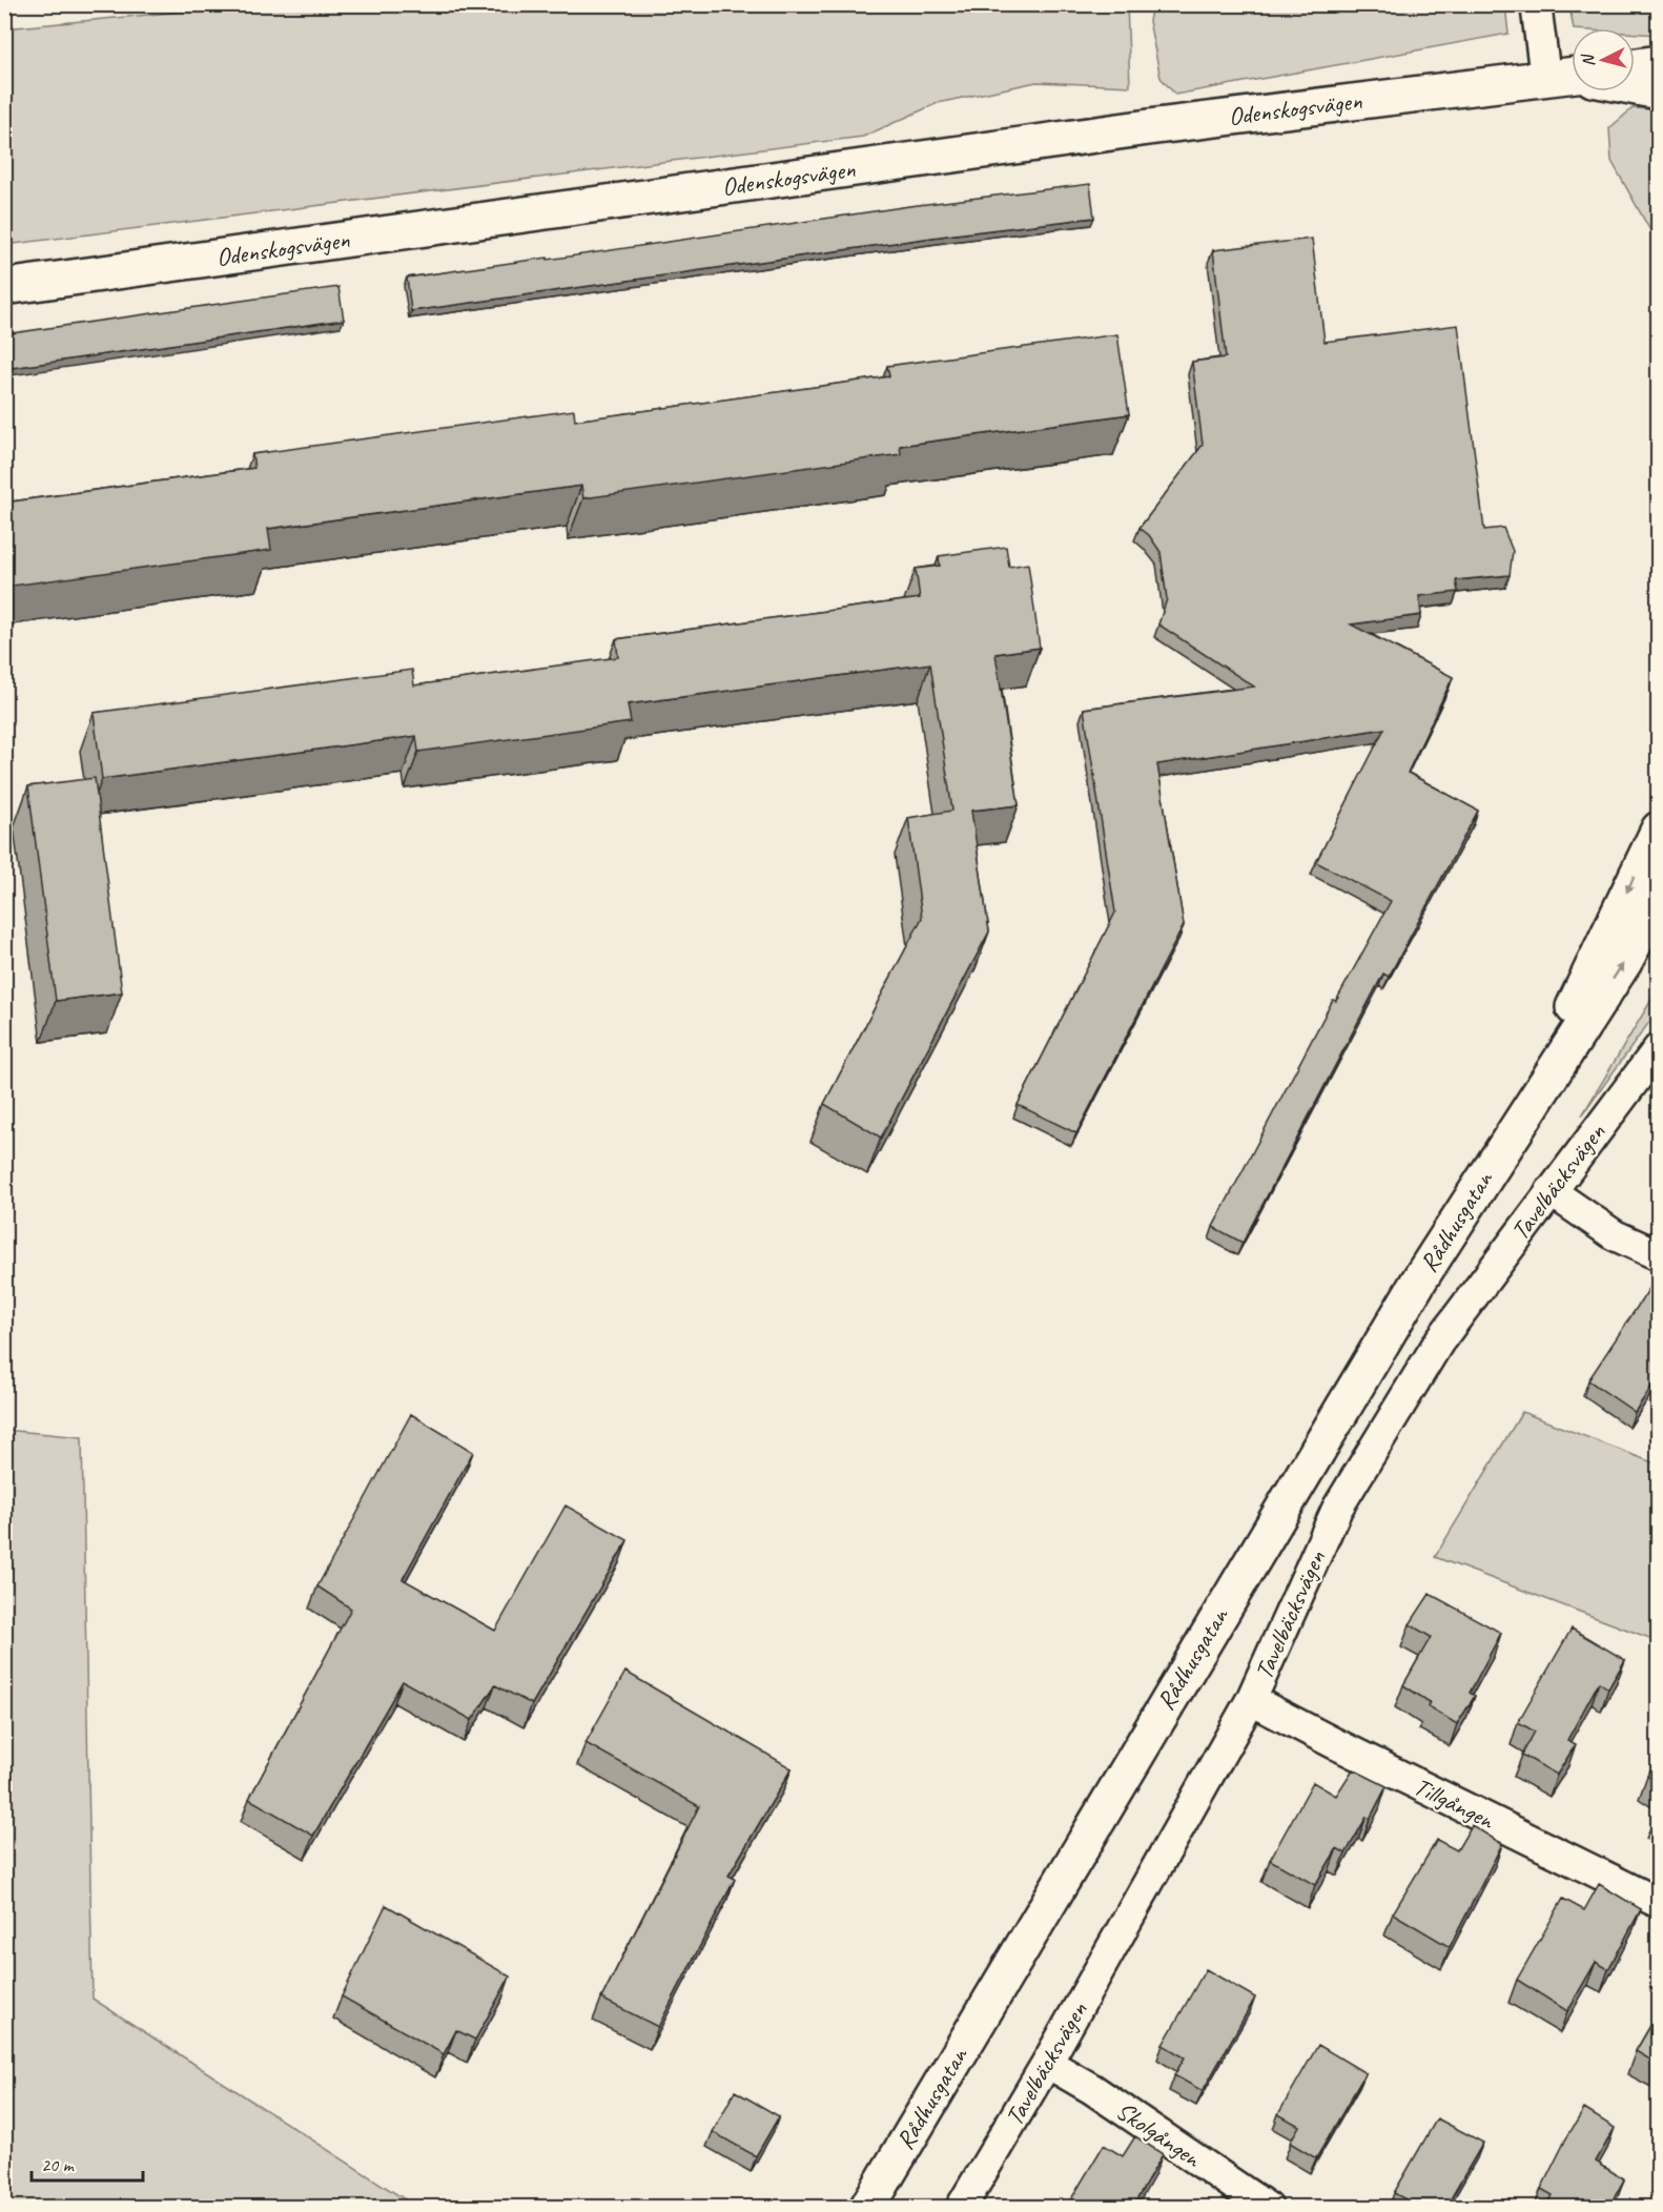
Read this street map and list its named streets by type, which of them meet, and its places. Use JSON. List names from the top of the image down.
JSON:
{
  "streets": {
    "main road": ["Odenskogsvägen", "Rådhusgatan"],
    "street": ["Tavelbäcksvägen", "Tillgången", "Skolgången"]
  },
  "crossings": [
    ["Tavelbäcksvägen", "Tillgången"],
    ["Tavelbäcksvägen", "Skolgången"]
  ],
  "scale_bar": "20 m",
  "north": "left"
}
